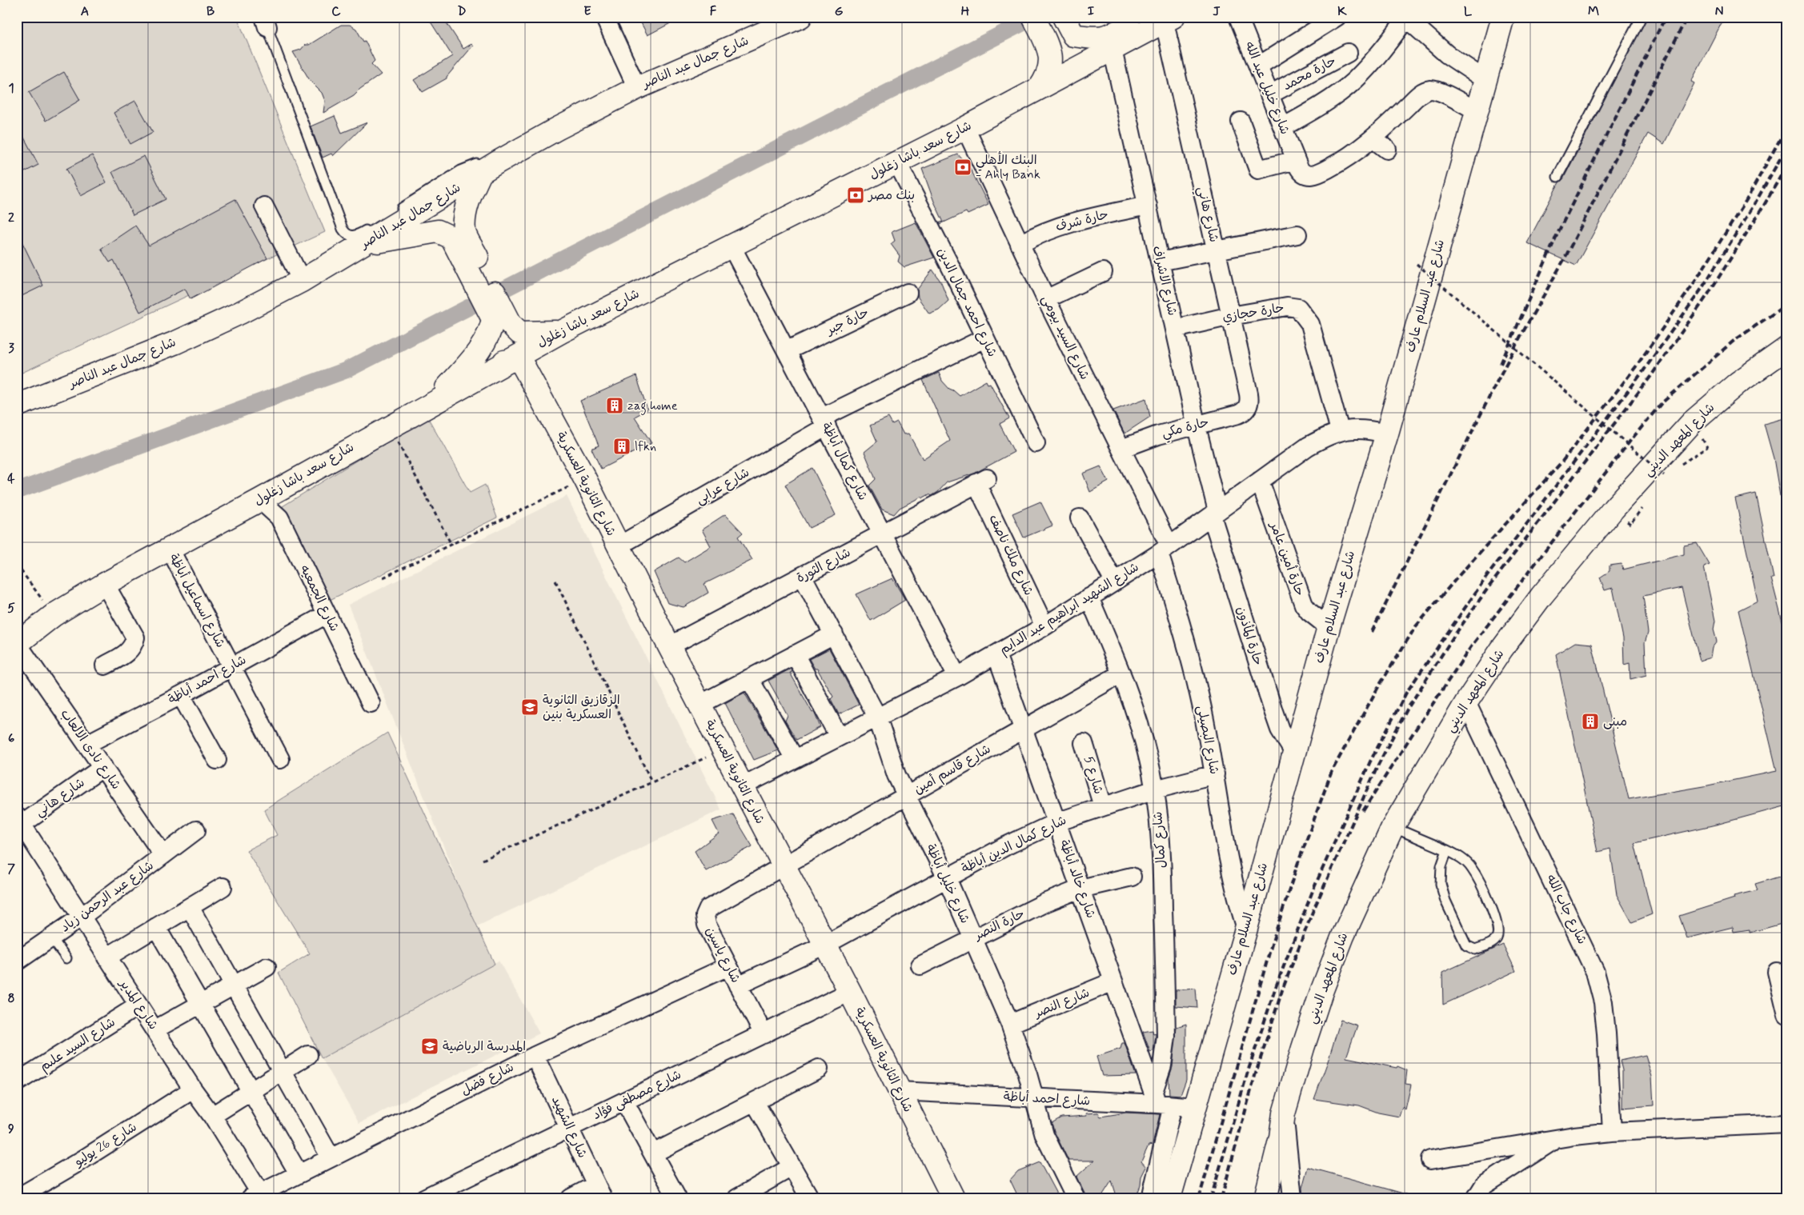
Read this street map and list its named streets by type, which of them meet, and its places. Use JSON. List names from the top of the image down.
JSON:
{
  "streets": {
    "main road": [
      "شارع جمال عبد الناصر",
      "شارع سعد باشا زغلول",
      "شارع عبد السلام عارف",
      "شارع المعهد الديني",
      "شارع الثانوية العسكرية"
    ],
    "street": [
      "حارة محمد",
      "شارع خليل عبد الله",
      "شارع هاني",
      "حارة شرف",
      "شارع الاشراف",
      "شارع احمد جمال الدين",
      "حارة حجازي",
      "حارة جبر",
      "شارع السيد بيومي",
      "حارة مكي",
      "شارع كمال أباظة",
      "شارع عرابى",
      "شارع ملك ناصف",
      "حارة أمين عامر",
      "شارع الثورة",
      "شارع الجمعيه",
      "شارع اسماعيل أباظة",
      "شارع الشهيد ابراهيم عبد الدايم",
      "حارة المأذون",
      "شارع احمد أباظة",
      "شارع البصيلى",
      "شارع نادى الالعاب",
      "شارع قاسم أمين",
      "شارع 5",
      "شارع كمال",
      "شارع كمال الدين أباظة",
      "شارع خالد أباظة",
      "شارع خليل أباظة",
      "شارع عبد الرحمن زياد",
      "شارع جاب الله",
      "حارة النصر",
      "شارع ياسين",
      "شارع النصر",
      "شارع المدير",
      "شارع السيد علىم",
      "شارع فضل",
      "شارع مصطفى فؤاد",
      "شارع الشهيد",
      "شارع 26 يوليو"
    ]
  },
  "crossings": [
    ["حارة محمد", "شارع خليل عبد الله"],
    ["شارع خليل عبد الله", "شارع عبد السلام عارف"],
    ["شارع سعد باشا زغلول", "شارع هاني"],
    ["شارع سعد باشا زغلول", "شارع الاشراف"],
    ["شارع سعد باشا زغلول", "شارع احمد جمال الدين"],
    ["شارع سعد باشا زغلول", "شارع السيد بيومي"],
    ["شارع سعد باشا زغلول", "شارع كمال أباظة"],
    ["شارع سعد باشا زغلول", "شارع الثانوية العسكرية"],
    ["شارع سعد باشا زغلول", "شارع الجمعيه"],
    ["شارع سعد باشا زغلول", "شارع اسماعيل أباظة"],
    ["شارع سعد باشا زغلول", "شارع نادى الالعاب"],
    ["شارع هاني", "حارة حجازي"],
    ["شارع هاني", "حارة مكي"],
    ["شارع هاني", "شارع نادى الالعاب"],
    ["شارع هاني", "شارع المدير"],
    ["حارة شرف", "شارع الاشراف"],
    ["حارة شرف", "شارع السيد بيومي"],
    ["شارع الاشراف", "حارة حجازي"],
    ["شارع الاشراف", "حارة مكي"],
    ["شارع الاشراف", "شارع الشهيد ابراهيم عبد الدايم"],
    ["شارع الاشراف", "حارة المأذون"],
    ["شارع عبد السلام عارف", "حارة أمين عامر"],
    ["شارع عبد السلام عارف", "شارع الشهيد ابراهيم عبد الدايم"],
    ["شارع عبد السلام عارف", "حارة المأذون"],
    ["شارع عبد السلام عارف", "شارع احمد أباظة"],
    ["شارع عبد السلام عارف", "شارع البصيلى"],
    ["شارع احمد جمال الدين", "شارع عرابى"],
    ["حارة حجازي", "شارع الشهيد ابراهيم عبد الدايم"],
    ["حارة جبر", "شارع كمال أباظة"],
    ["شارع السيد بيومي", "حارة مكي"],
    ["شارع السيد بيومي", "شارع الشهيد ابراهيم عبد الدايم"],
    ["شارع السيد بيومي", "شارع البصيلى"],
    ["شارع المعهد الديني", "شارع جاب الله"],
    ["شارع كمال أباظة", "شارع عرابى"],
    ["شارع كمال أباظة", "شارع الثورة"],
    ["شارع كمال أباظة", "شارع الشهيد ابراهيم عبد الدايم"],
    ["شارع الثانوية العسكرية", "شارع عرابى"],
    ["شارع الثانوية العسكرية", "شارع الثورة"],
    ["شارع الثانوية العسكرية", "شارع الشهيد ابراهيم عبد الدايم"],
    ["شارع الثانوية العسكرية", "شارع احمد أباظة"],
    ["شارع الثانوية العسكرية", "شارع قاسم أمين"],
    ["شارع الثانوية العسكرية", "شارع كمال الدين أباظة"],
    ["شارع الثانوية العسكرية", "شارع ياسين"],
    ["شارع الثانوية العسكرية", "شارع مصطفى فؤاد"],
    ["شارع ملك ناصف", "شارع الثورة"],
    ["شارع ملك ناصف", "شارع الشهيد ابراهيم عبد الدايم"],
    ["حارة أمين عامر", "شارع الشهيد ابراهيم عبد الدايم"],
    ["شارع الثورة", "شارع خليل أباظة"],
    ["شارع الجمعيه", "شارع احمد أباظة"],
    ["شارع اسماعيل أباظة", "شارع احمد أباظة"],
    ["شارع الشهيد ابراهيم عبد الدايم", "حارة المأذون"],
    ["شارع الشهيد ابراهيم عبد الدايم", "شارع البصيلى"],
    ["شارع الشهيد ابراهيم عبد الدايم", "شارع كمال"],
    ["شارع الشهيد ابراهيم عبد الدايم", "شارع خالد أباظة"],
    ["شارع الشهيد ابراهيم عبد الدايم", "شارع خليل أباظة"],
    ["شارع احمد أباظة", "شارع نادى الالعاب"],
    ["شارع احمد أباظة", "شارع كمال"],
    ["شارع احمد أباظة", "شارع خالد أباظة"],
    ["شارع احمد أباظة", "شارع خليل أباظة"],
    ["شارع البصيلى", "شارع كمال الدين أباظة"],
    ["شارع نادى الالعاب", "شارع عبد الرحمن زياد"],
    ["شارع قاسم أمين", "شارع كمال"],
    ["شارع قاسم أمين", "شارع خالد أباظة"],
    ["شارع قاسم أمين", "شارع خليل أباظة"],
    ["شارع قاسم أمين", "شارع ياسين"],
    ["شارع 5", "شارع كمال الدين أباظة"],
    ["شارع كمال", "شارع كمال الدين أباظة"],
    ["شارع كمال", "شارع خالد أباظة"],
    ["شارع كمال الدين أباظة", "شارع خالد أباظة"],
    ["شارع كمال الدين أباظة", "شارع خليل أباظة"],
    ["شارع كمال الدين أباظة", "شارع ياسين"],
    ["شارع خالد أباظة", "حارة النصر"],
    ["شارع خالد أباظة", "شارع النصر"],
    ["شارع خليل أباظة", "حارة النصر"],
    ["شارع خليل أباظة", "شارع النصر"],
    ["شارع عبد الرحمن زياد", "شارع المدير"],
    ["شارع ياسين", "شارع فضل"],
    ["شارع ياسين", "شارع مصطفى فؤاد"],
    ["شارع المدير", "شارع السيد علىم"],
    ["شارع المدير", "شارع فضل"],
    ["شارع المدير", "شارع 26 يوليو"],
    ["شارع فضل", "شارع الشهيد"],
    ["شارع مصطفى فؤاد", "شارع الشهيد"]
  ],
  "places": {
    "bank": ["البنك الأهلي - Ahly Bank", "بنك مصر"],
    "building": ["zag home", "lfkn", "مبنى"],
    "school or university": ["الزقازيق الثانوية العسكرية بنين", "المدرسة الرياضية"]
  },
  "grid": {
    "columns": [
      "A",
      "B",
      "C",
      "D",
      "E",
      "F",
      "G",
      "H",
      "I",
      "J",
      "K",
      "L",
      "M",
      "N"
    ],
    "rows": [
      "1",
      "2",
      "3",
      "4",
      "5",
      "6",
      "7",
      "8",
      "9"
    ]
  }
}
